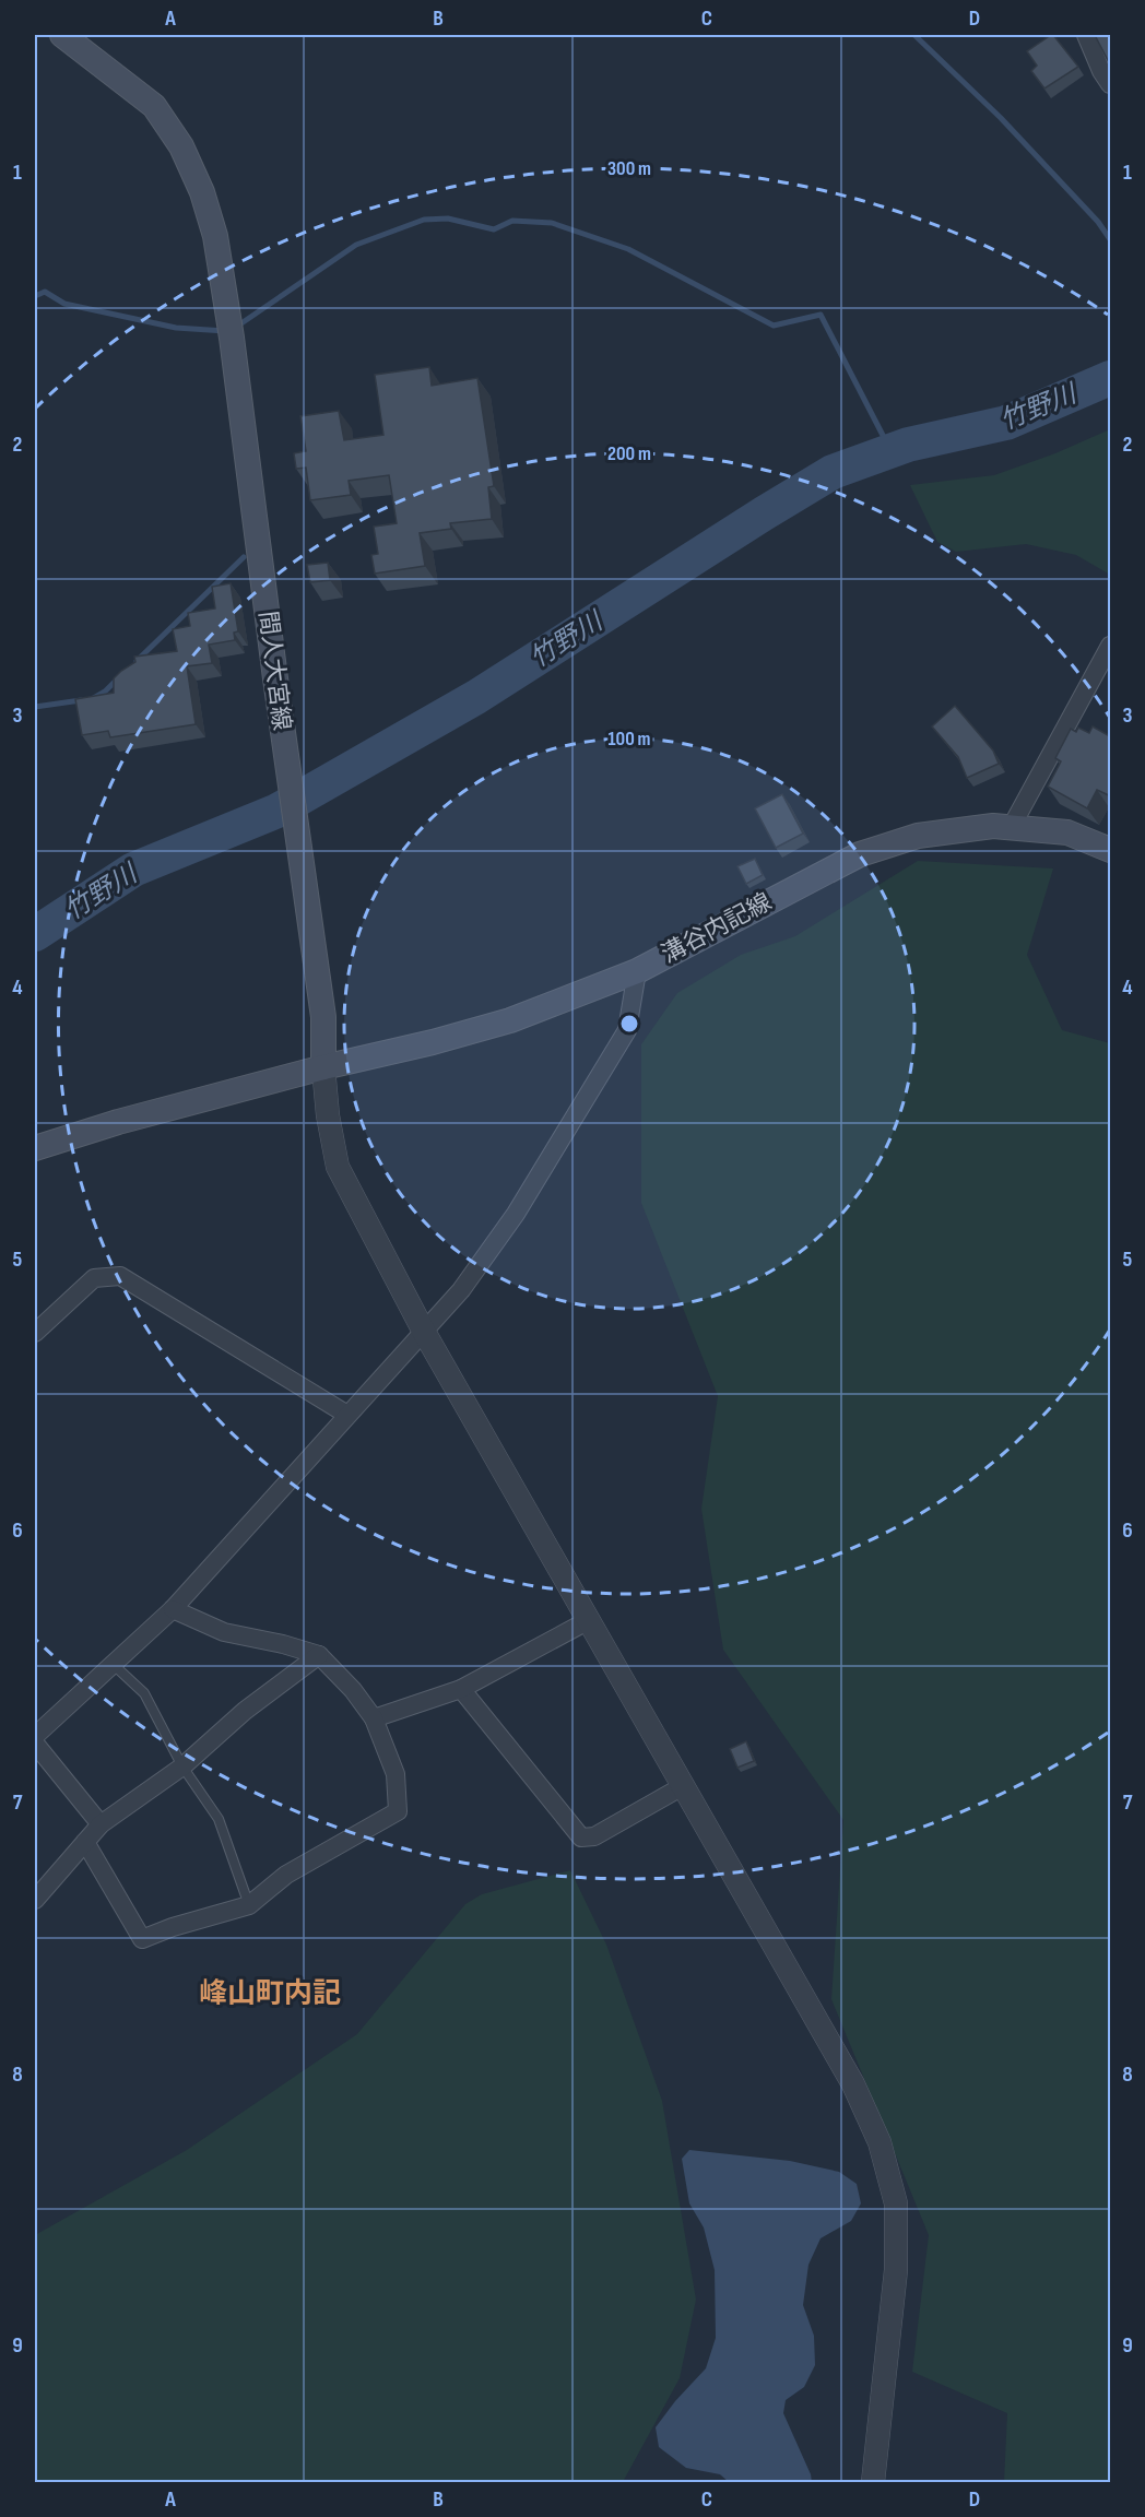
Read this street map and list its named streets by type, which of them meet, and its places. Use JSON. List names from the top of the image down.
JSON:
{
  "streets": {
    "main road": ["間人大宮線", "溝谷内記線"]
  },
  "crossings": [
    ["間人大宮線", "溝谷内記線"]
  ],
  "districts": ["峰山町内記"],
  "water": ["竹野川"],
  "grid": {
    "columns": [
      "A",
      "B",
      "C",
      "D"
    ],
    "rows": [
      "1",
      "2",
      "3",
      "4",
      "5",
      "6",
      "7",
      "8",
      "9"
    ]
  },
  "rings": ["300 m", "200 m", "100 m"]
}
